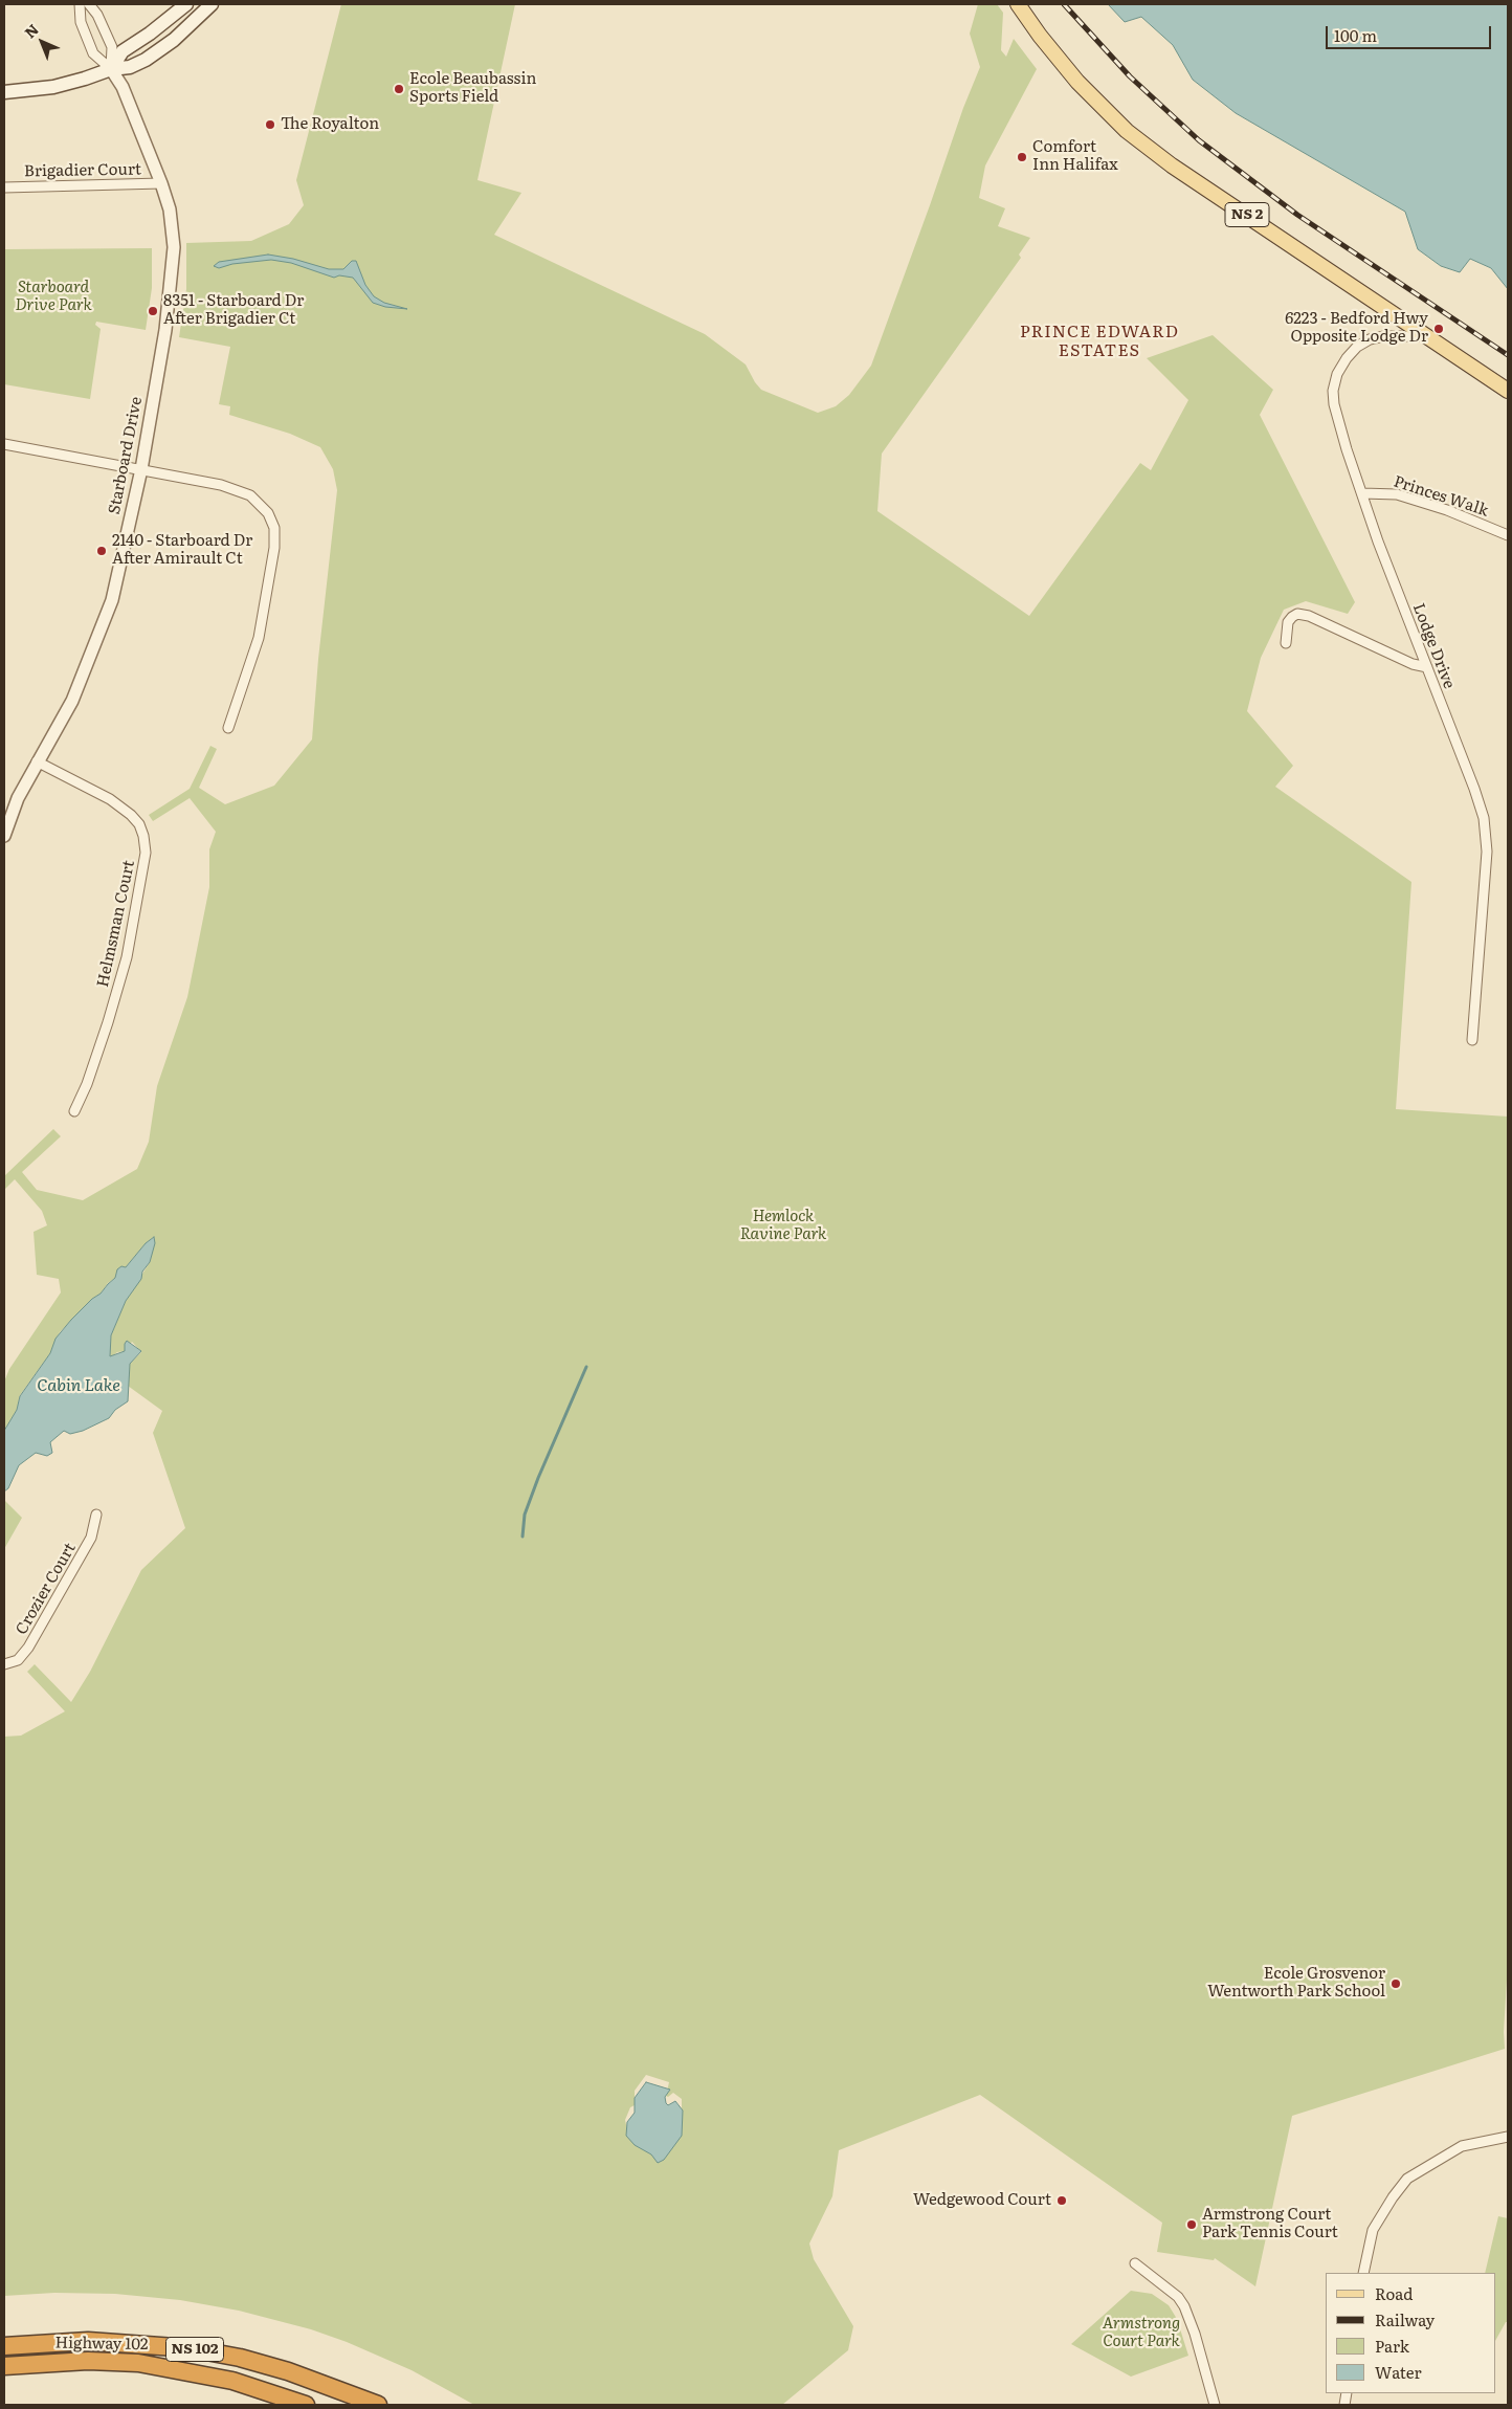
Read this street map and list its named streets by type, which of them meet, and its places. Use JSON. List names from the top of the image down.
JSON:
{
  "streets": {
    "highway": ["Highway 102", "NS 102"],
    "main road": ["NS 2"],
    "street": [
      "Brigadier Court",
      "Starboard Drive",
      "Princes Walk",
      "Lodge Drive",
      "Helmsman Court",
      "Crozier Court"
    ]
  },
  "crossings": [
    ["Brigadier Court", "Starboard Drive"],
    ["NS 2", "Lodge Drive"],
    ["Starboard Drive", "Helmsman Court"],
    ["Princes Walk", "Lodge Drive"]
  ],
  "districts": ["PRINCE EDWARD ESTATES"],
  "water": ["Cabin Lake"],
  "parks": ["Starboard Drive Park", "Hemlock Ravine Park", "Armstrong Court Park"],
  "places": [
    "Ecole Beaubassin Sports Field",
    "The Royalton",
    "Comfort Inn Halifax",
    "8351 - Starboard Dr After Brigadier Ct",
    "6223 - Bedford Hwy Opposite Lodge Dr",
    "2140 - Starboard Dr After Amirault Ct",
    "Ecole Grosvenor Wentworth Park School",
    "Wedgewood Court",
    "Armstrong Court Park Tennis Court"
  ],
  "legend": [
    "Road",
    "Railway",
    "Park",
    "Water"
  ],
  "scale_bar": "100 m",
  "north": "top left"
}
